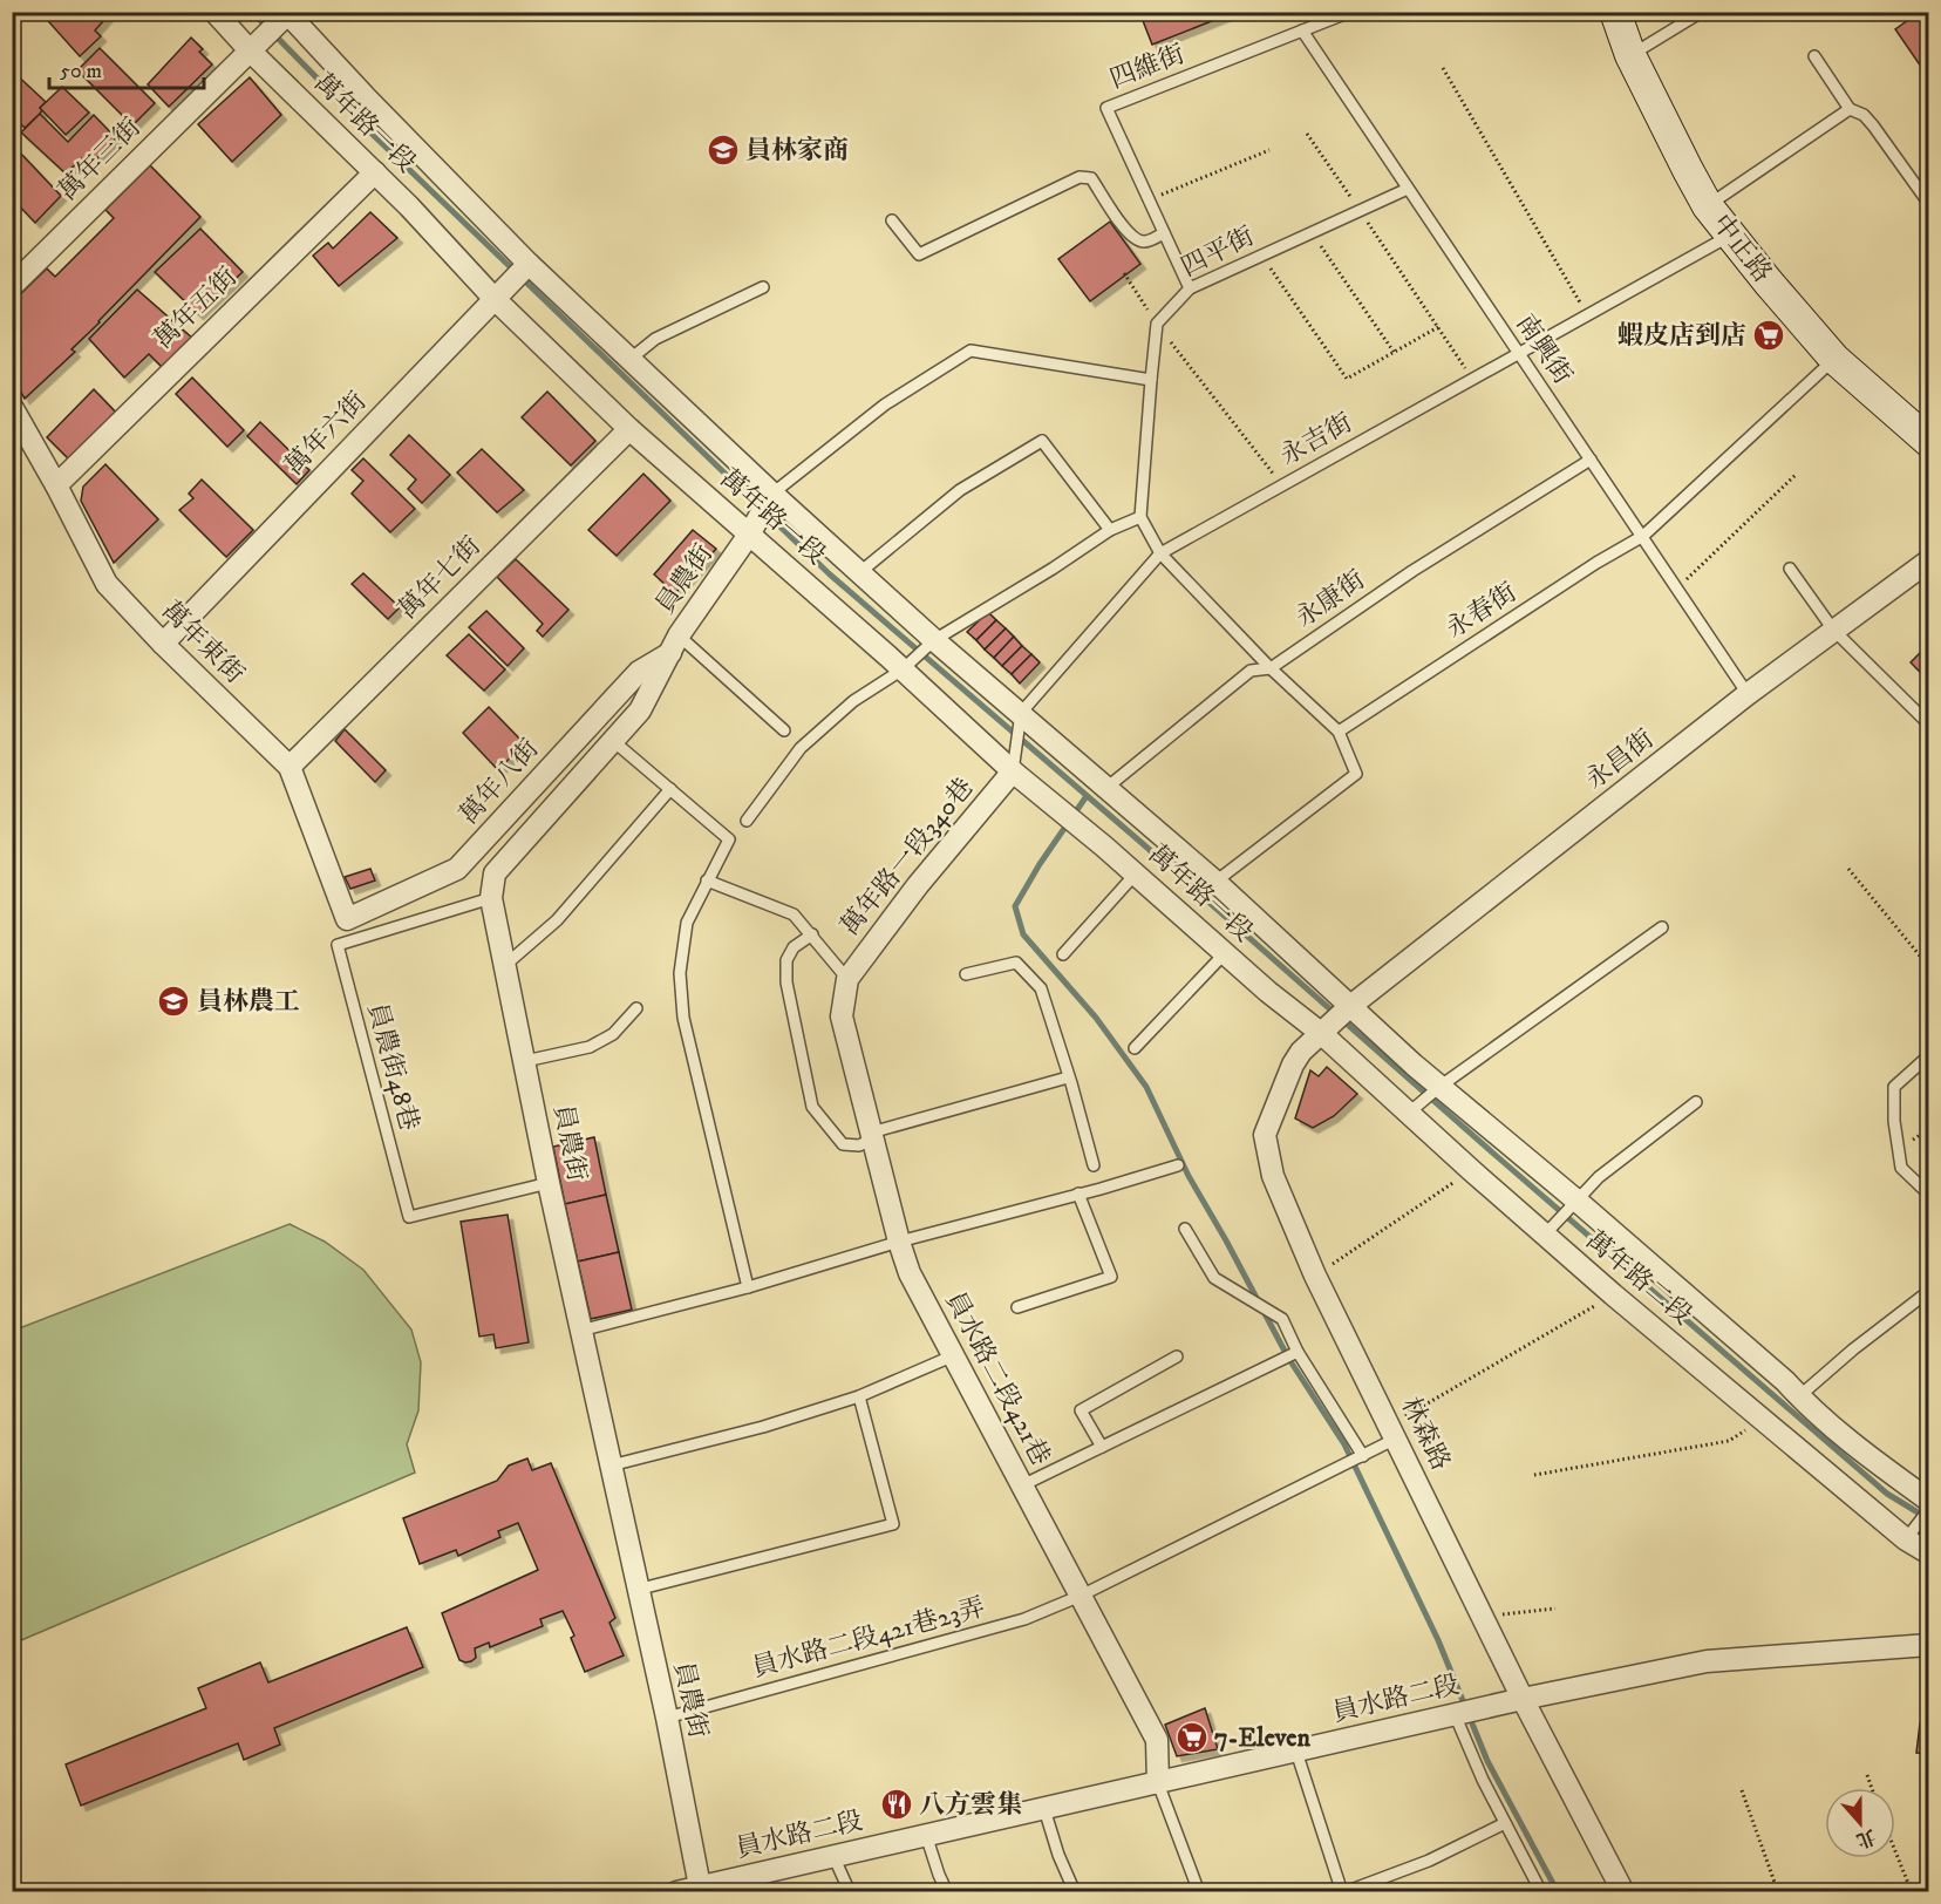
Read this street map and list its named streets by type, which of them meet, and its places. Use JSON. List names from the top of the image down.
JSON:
{
  "streets": {
    "street": [
      "萬年路一段",
      "萬年三街",
      "中正路",
      "萬年五街",
      "萬年六街",
      "萬年七街",
      "員農街",
      "萬年東街",
      "永昌街",
      "萬年八街",
      "萬年路一段340巷",
      "萬年路二段",
      "員水路二段421巷",
      "林森路",
      "員水路二段"
    ],
    "lane": [
      "四維街",
      "四平街",
      "南興街",
      "永吉街",
      "永康街",
      "永春街",
      "員農街48巷",
      "員水路二段421巷23弄"
    ]
  },
  "crossings": [
    ["四維街", "四平街"],
    ["四維街", "南興街"],
    ["萬年路一段", "萬年三街"],
    ["萬年路一段", "萬年五街"],
    ["萬年路一段", "萬年六街"],
    ["萬年路一段", "永吉街"],
    ["萬年路一段", "萬年七街"],
    ["萬年路一段", "員農街"],
    ["萬年路一段", "永康街"],
    ["萬年路一段", "永昌街"],
    ["萬年路一段", "萬年路一段340巷"],
    ["萬年路一段", "萬年路二段"],
    ["萬年路一段", "林森路"],
    ["中正路", "永吉街"],
    ["中正路", "永春街"],
    ["四平街", "南興街"],
    ["萬年五街", "萬年東街"],
    ["南興街", "永吉街"],
    ["南興街", "永康街"],
    ["南興街", "永春街"],
    ["南興街", "永昌街"],
    ["萬年六街", "萬年東街"],
    ["萬年七街", "萬年東街"],
    ["員農街", "萬年八街"],
    ["員農街", "員農街48巷"],
    ["員農街", "員水路二段421巷23弄"],
    ["員農街", "員水路二段"],
    ["萬年東街", "萬年八街"],
    ["永昌街", "萬年路二段"],
    ["永昌街", "林森路"],
    ["萬年路一段340巷", "員水路二段421巷"],
    ["萬年路二段", "林森路"],
    ["員水路二段421巷", "員水路二段421巷23弄"],
    ["員水路二段421巷", "員水路二段"],
    ["林森路", "員水路二段421巷23弄"],
    ["林森路", "員水路二段"]
  ],
  "places": {
    "school or university": ["員林家商", "員林農工"],
    "supermarket": ["蝦皮店到店", "7-Eleven"],
    "restaurant": ["八方雲集"]
  },
  "scale_bar": "50 m",
  "north": "bottom"
}
